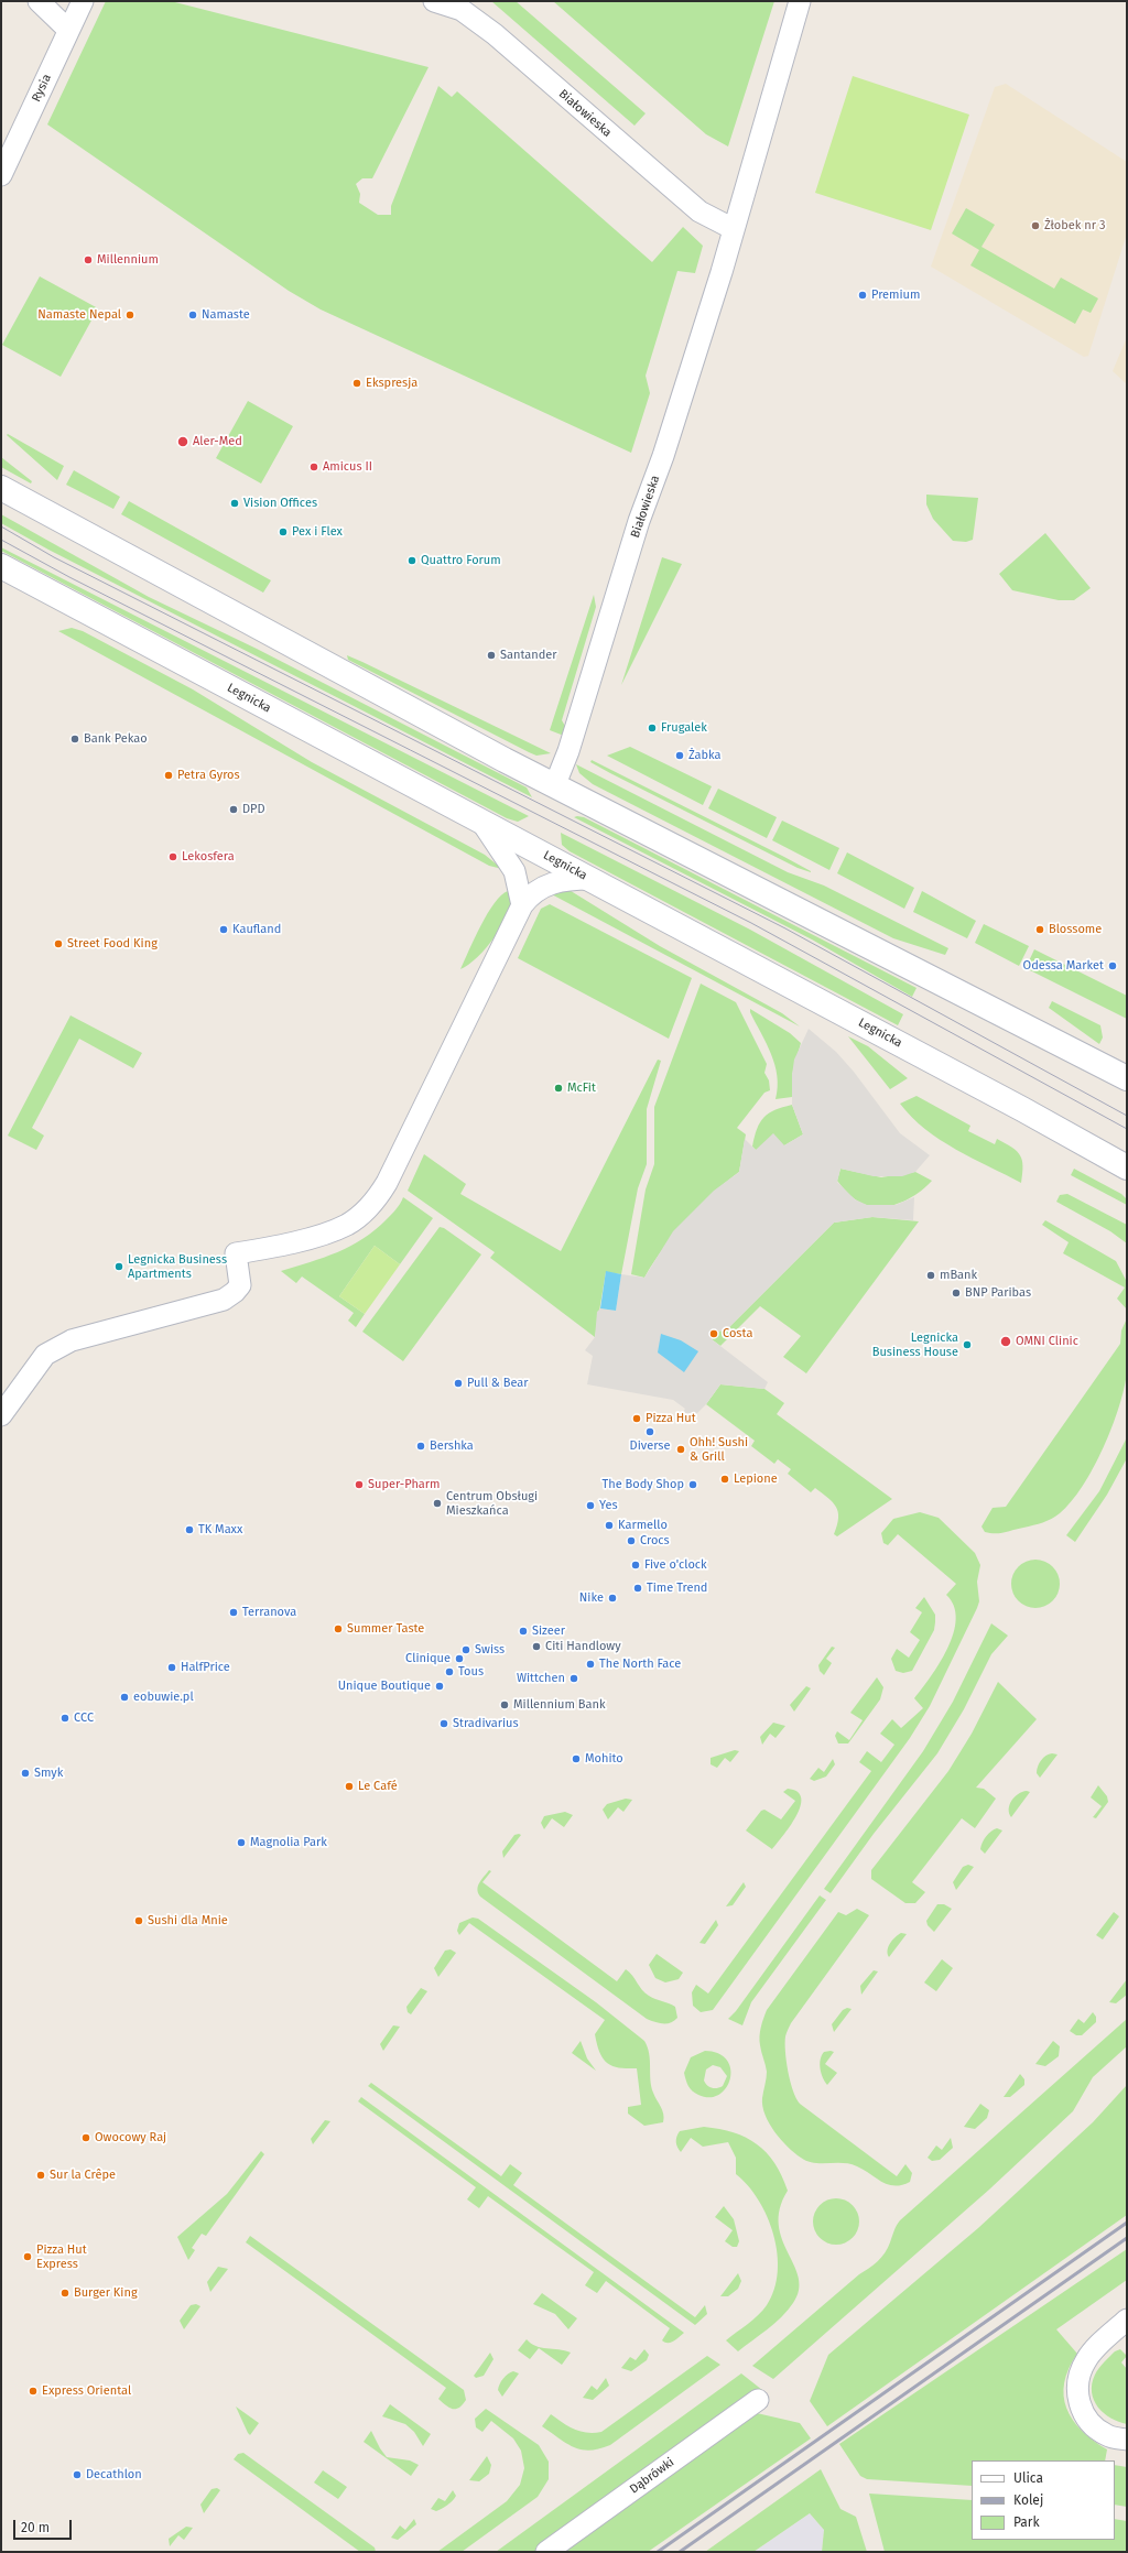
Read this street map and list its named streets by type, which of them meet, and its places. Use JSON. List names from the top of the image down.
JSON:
{
  "streets": {
    "main road": ["Legnicka"],
    "street": ["Rysia", "Białowieska", "Dąbrówki"]
  },
  "places": [
    "Żłobek nr 3",
    "Millennium",
    "Premium",
    "Namaste Nepal",
    "Namaste",
    "Ekspresja",
    "Aler-Med",
    "Amicus II",
    "Vision Offices",
    "Pex i Flex",
    "Quattro Forum",
    "Santander",
    "Frugalek",
    "Bank Pekao",
    "Żabka",
    "Petra Gyros",
    "DPD",
    "Lekosfera",
    "Kaufland",
    "Blossome",
    "Street Food King",
    "Odessa Market",
    "McFit",
    "Legnicka Business Apartments",
    "mBank",
    "BNP Paribas",
    "Costa",
    "OMNI Clinic",
    "Legnicka Business House",
    "Pull & Bear",
    "Pizza Hut",
    "Diverse",
    "Bershka",
    "Ohh! Sushi & Grill",
    "Lepione",
    "Super-Pharm",
    "The Body Shop",
    "Centrum Obsługi Mieszkańca",
    "Yes",
    "Karmello",
    "TK Maxx",
    "Crocs",
    "Five o'clock",
    "Time Trend",
    "Nike",
    "Terranova",
    "Summer Taste",
    "Sizeer",
    "Citi Handlowy",
    "Swiss",
    "Clinique",
    "The North Face",
    "HalfPrice",
    "Tous",
    "Wittchen",
    "Unique Boutique",
    "eobuwie.pl",
    "Millennium Bank",
    "CCC",
    "Stradivarius",
    "Mohito",
    "Smyk",
    "Le Café",
    "Magnolia Park",
    "Sushi dla Mnie",
    "Owocowy Raj",
    "Sur la Crêpe",
    "Pizza Hut Express",
    "Burger King",
    "Express Oriental",
    "Decathlon"
  ],
  "legend": ["Ulica", "Kolej", "Park"],
  "scale_bar": "20 m"
}
